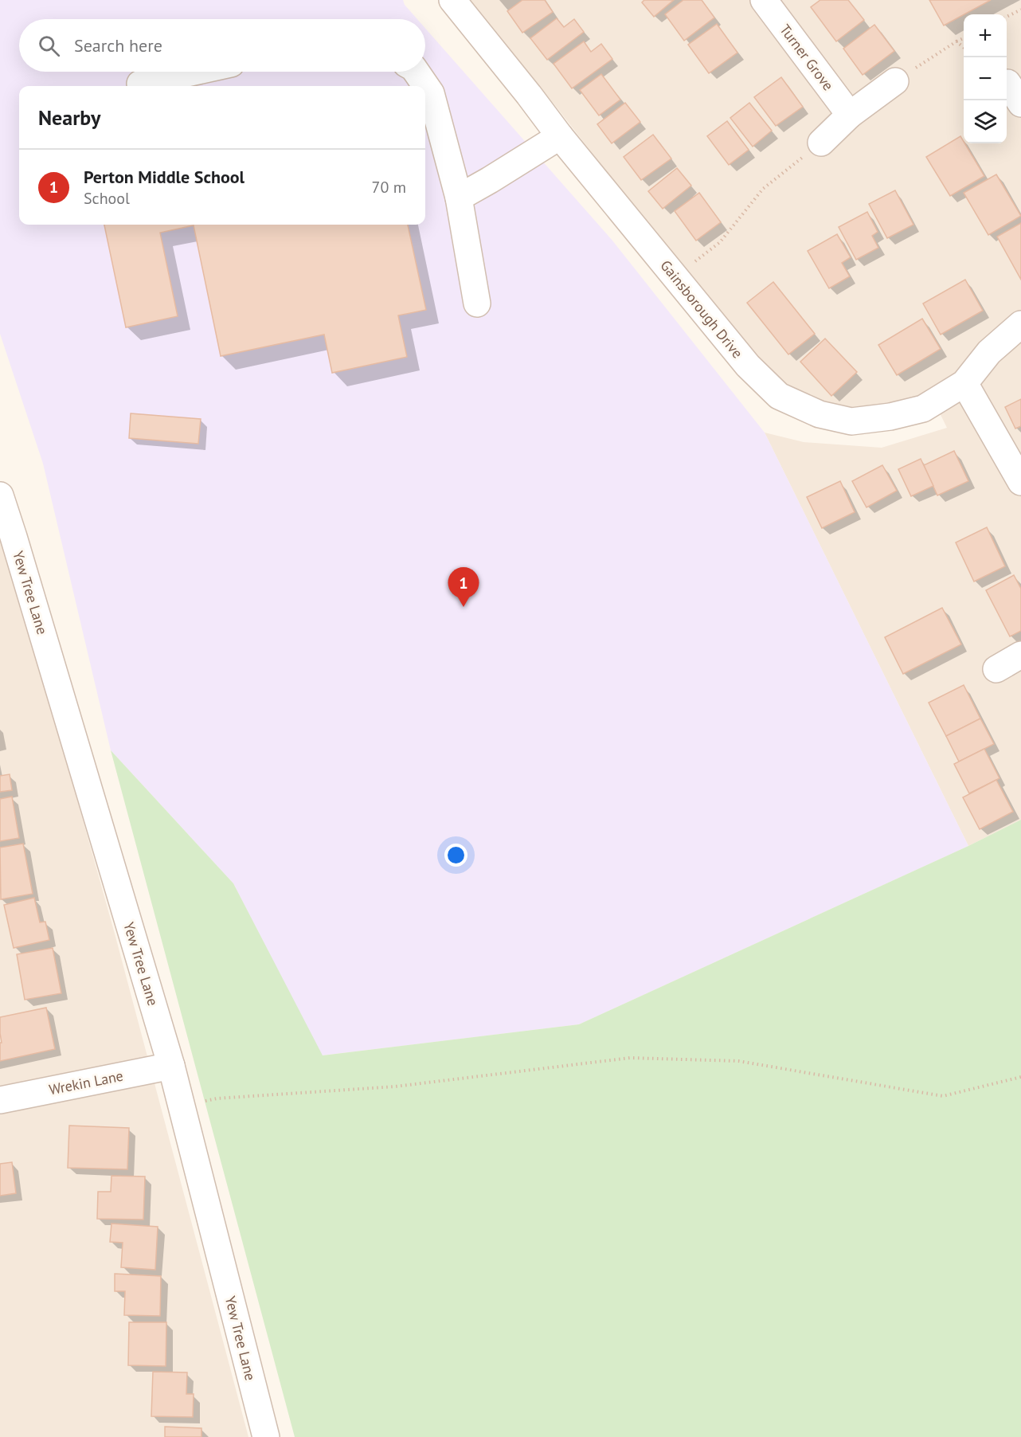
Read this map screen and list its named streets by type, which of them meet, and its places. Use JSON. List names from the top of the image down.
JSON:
{
  "streets": {
    "street": [
      "Turner Grove",
      "Gainsborough Drive",
      "Yew Tree Lane",
      "Wrekin Lane"
    ]
  },
  "crossings": [
    ["Yew Tree Lane", "Wrekin Lane"]
  ],
  "page": {
    "map_buttons": ["+", "−"],
    "search": "Search here",
    "heading": "Nearby",
    "list": [
      {
        "mark": "1",
        "name": "Perton Middle School",
        "note": "School",
        "value": "70 m"
      }
    ],
    "pins": "1"
  }
}
